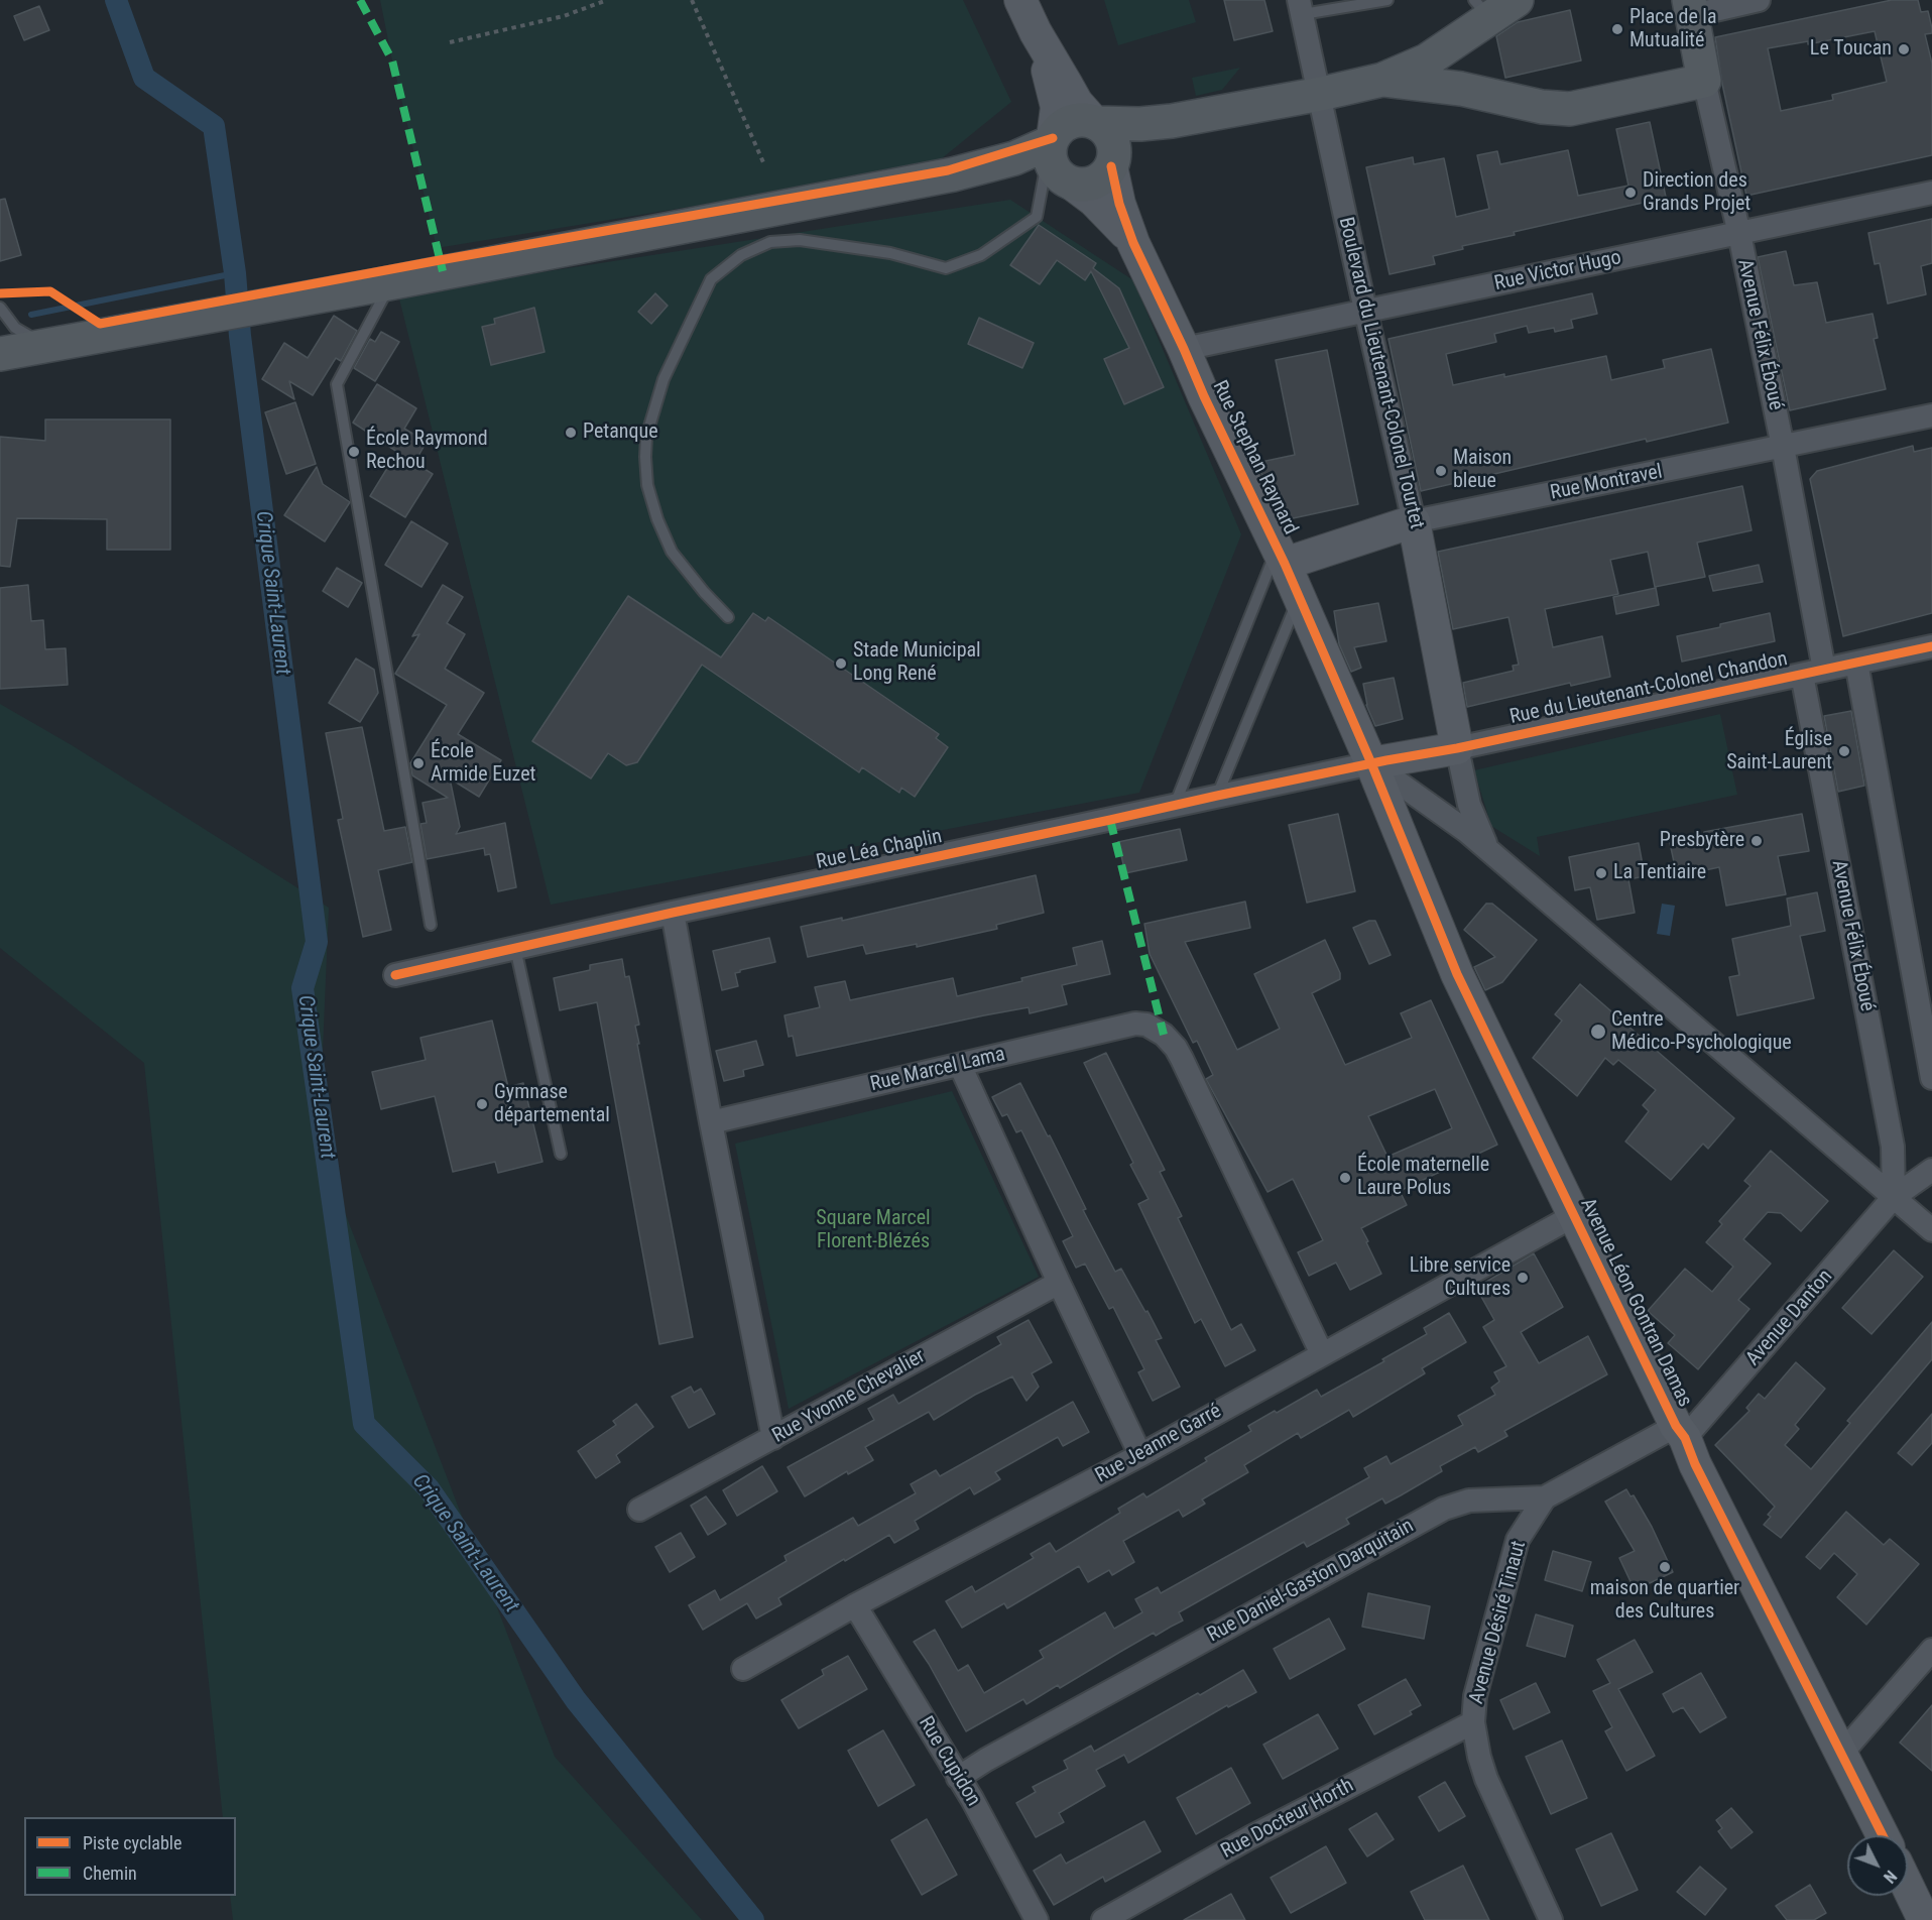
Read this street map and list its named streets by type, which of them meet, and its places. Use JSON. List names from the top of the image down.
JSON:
{
  "streets": {
    "main road": ["Avenue Félix Éboué"],
    "street": [
      "Rue Victor Hugo",
      "Boulevard du Lieutenant-Colonel Tourtet",
      "Rue Stephan Raynard",
      "Rue Montravel",
      "Rue du Lieutenant-Colonel Chandon",
      "Rue Léa Chaplin",
      "Rue Marcel Lama",
      "Avenue Léon Gontran Damas",
      "Avenue Danton",
      "Rue Yvonne Chevalier",
      "Rue Jeanne Garré",
      "Rue Daniel-Gaston Darquitain",
      "Avenue Désiré Tinaut",
      "Rue Cupidon",
      "Rue Docteur Horth"
    ]
  },
  "crossings": [
    ["Rue Victor Hugo", "Avenue Félix Éboué"],
    ["Rue Victor Hugo", "Boulevard du Lieutenant-Colonel Tourtet"],
    ["Rue Victor Hugo", "Rue Stephan Raynard"],
    ["Avenue Félix Éboué", "Rue Montravel"],
    ["Avenue Félix Éboué", "Rue du Lieutenant-Colonel Chandon"],
    ["Avenue Félix Éboué", "Avenue Danton"],
    ["Boulevard du Lieutenant-Colonel Tourtet", "Rue Montravel"],
    ["Boulevard du Lieutenant-Colonel Tourtet", "Rue du Lieutenant-Colonel Chandon"],
    ["Rue Stephan Raynard", "Rue Montravel"],
    ["Rue Stephan Raynard", "Rue du Lieutenant-Colonel Chandon"],
    ["Rue Stephan Raynard", "Rue Léa Chaplin"],
    ["Rue Stephan Raynard", "Avenue Léon Gontran Damas"],
    ["Rue du Lieutenant-Colonel Chandon", "Rue Léa Chaplin"],
    ["Rue du Lieutenant-Colonel Chandon", "Avenue Léon Gontran Damas"],
    ["Rue Léa Chaplin", "Avenue Léon Gontran Damas"],
    ["Rue Marcel Lama", "Rue Jeanne Garré"],
    ["Avenue Léon Gontran Damas", "Avenue Danton"],
    ["Avenue Léon Gontran Damas", "Rue Jeanne Garré"],
    ["Avenue Léon Gontran Damas", "Rue Daniel-Gaston Darquitain"],
    ["Avenue Danton", "Rue Daniel-Gaston Darquitain"],
    ["Rue Jeanne Garré", "Rue Cupidon"],
    ["Rue Daniel-Gaston Darquitain", "Avenue Désiré Tinaut"],
    ["Rue Daniel-Gaston Darquitain", "Rue Cupidon"],
    ["Avenue Désiré Tinaut", "Rue Docteur Horth"]
  ],
  "water": ["Crique Saint-Laurent"],
  "parks": ["Square Marcel Florent-Blézés"],
  "places": [
    "Place de la Mutualité",
    "Le Toucan",
    "Direction des Grands Projet",
    "Petanque",
    "École Raymond Rechou",
    "Maison bleue",
    "Stade Municipal Long René",
    "Église Saint-Laurent",
    "École Armide Euzet",
    "Presbytère",
    "La Tentiaire",
    "Centre Médico-Psychologique",
    "Gymnase départemental",
    "École maternelle Laure Polus",
    "Libre service Cultures",
    "maison de quartier des Cultures"
  ],
  "legend": ["Piste cyclable", "Chemin"],
  "north": "bottom right"
}
